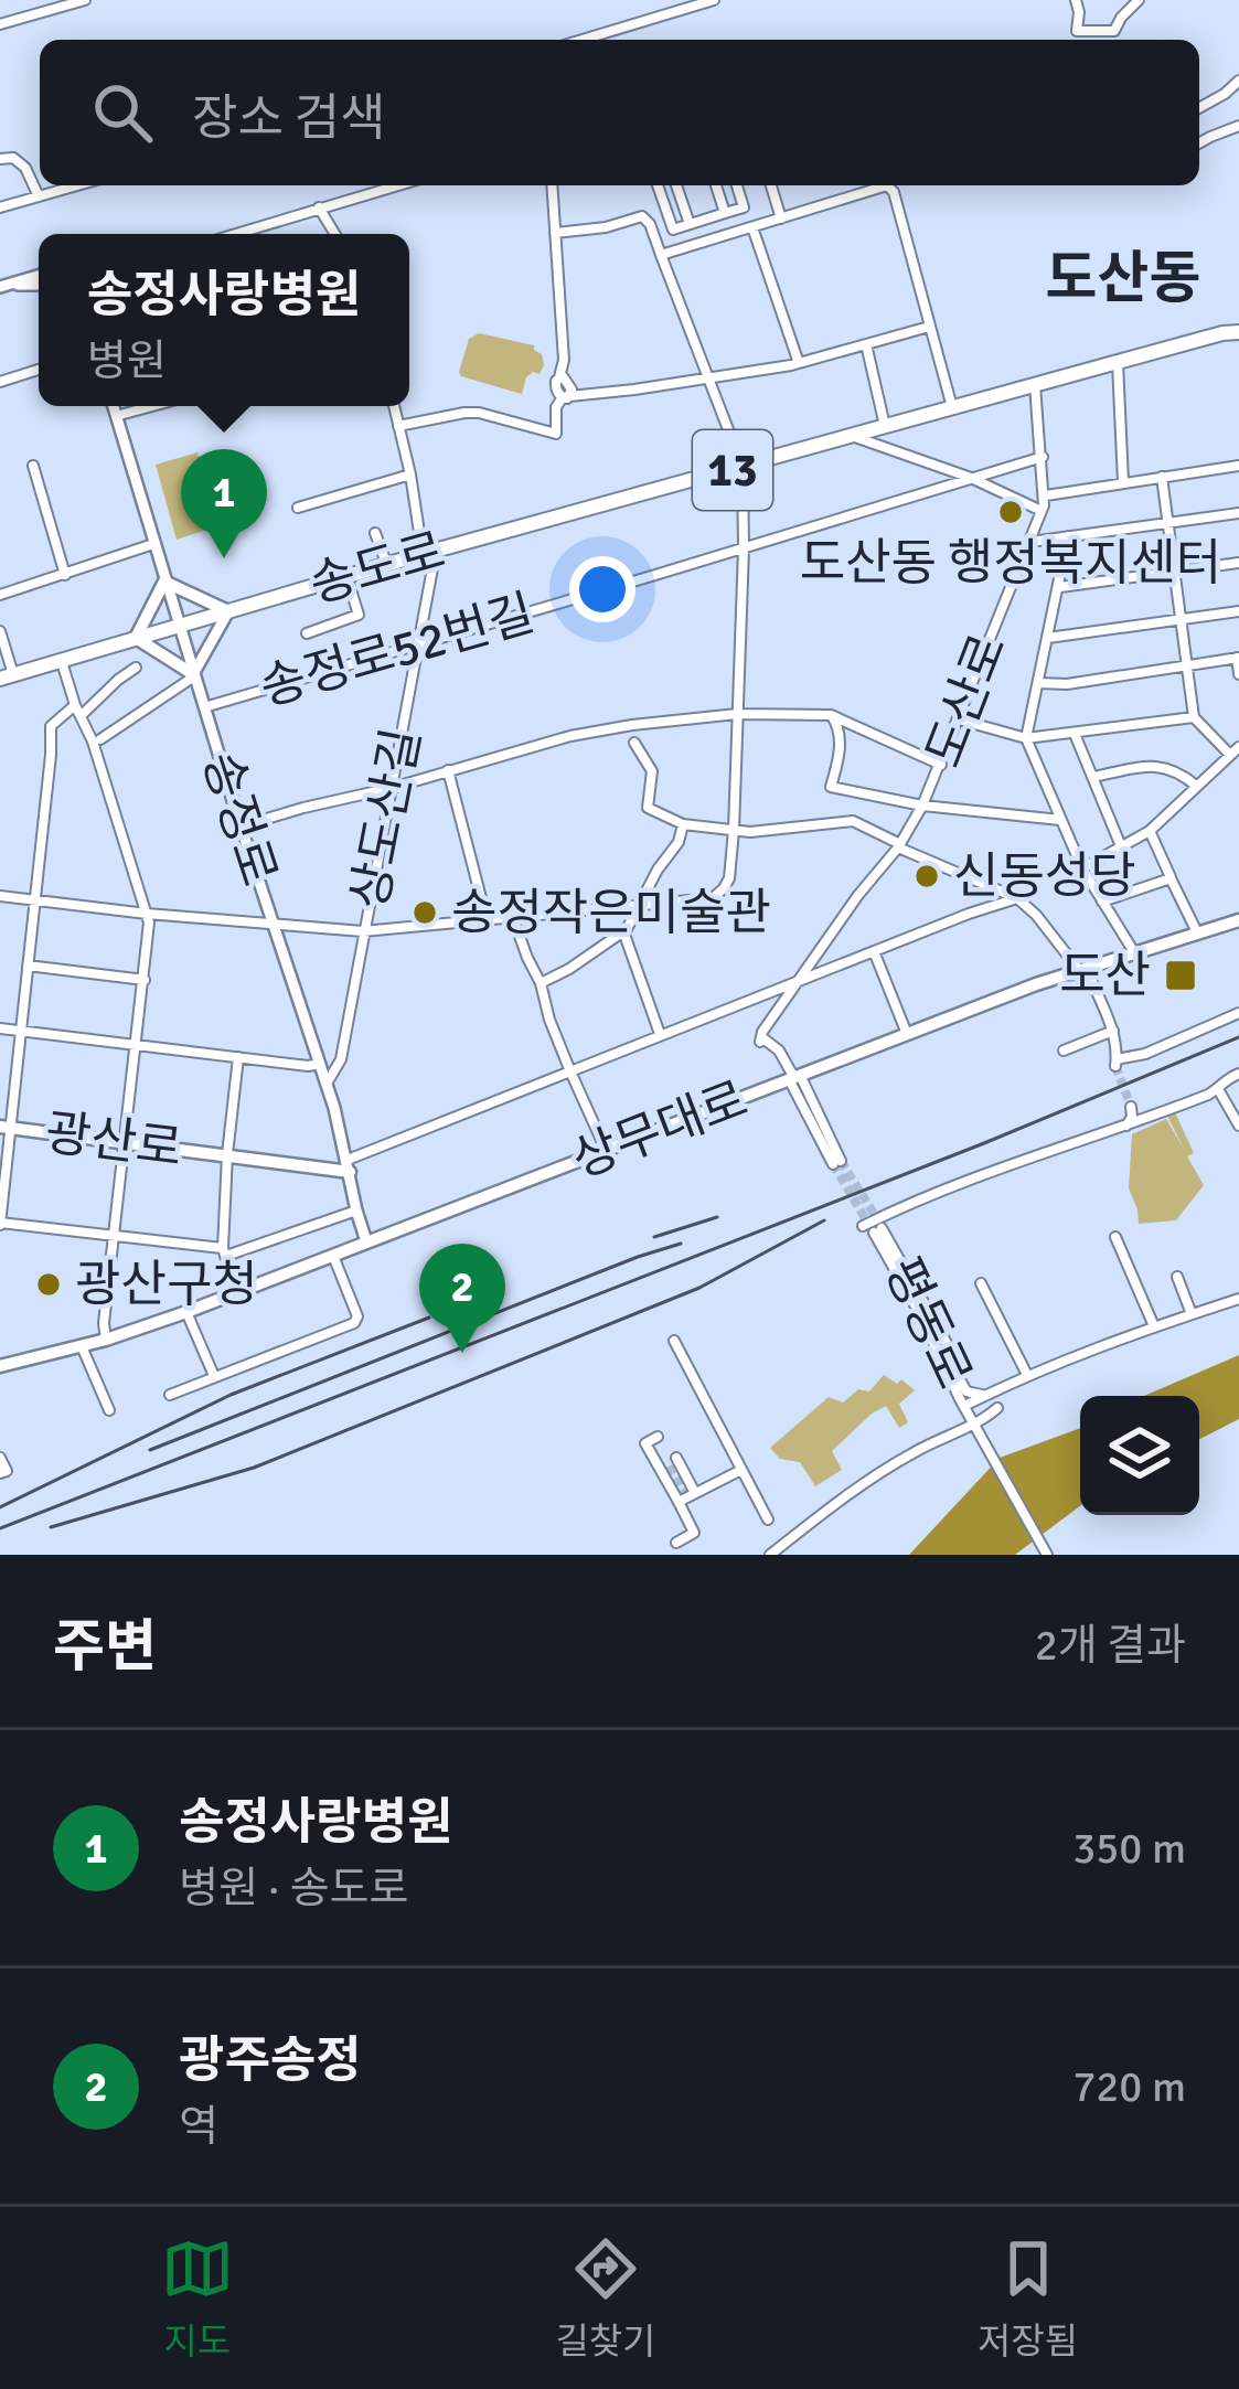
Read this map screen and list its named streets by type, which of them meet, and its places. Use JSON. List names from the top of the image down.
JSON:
{
  "streets": {
    "main road": [
      "13",
      "송도로",
      "상무대로",
      "광산로"
    ],
    "street": [
      "송정로52번길",
      "도산로",
      "송정로",
      "상도산길",
      "평동로"
    ]
  },
  "crossings": [
    ["송도로", "도산로"],
    ["송도로", "송정로"],
    ["송도로", "상도산길"],
    ["송정로52번길", "도산로"],
    ["송정로52번길", "송정로"],
    ["송정로52번길", "상도산길"],
    ["도산로", "상무대로"],
    ["송정로", "상도산길"],
    ["송정로", "상무대로"],
    ["송정로", "광산로"],
    ["상무대로", "광산로"]
  ],
  "districts": ["도산동"],
  "places": {
    "other": [
      "도산동 행정복지센터",
      "신동성당",
      "송정작은미술관",
      "광산구청"
    ],
    "transit": ["도산"]
  },
  "page": {
    "search": "장소 검색",
    "popup": ["송정사랑병원", "병원"],
    "pins": ["1", "2"],
    "heading": ["주변", "2개 결과"],
    "list": [
      {
        "mark": "1",
        "name": "송정사랑병원",
        "note": "병원 · 송도로",
        "value": "350 m"
      },
      {
        "mark": "2",
        "name": "광주송정",
        "note": "역",
        "value": "720 m"
      }
    ],
    "nav": ["지도", "길찾기", "저장됨"]
  }
}
